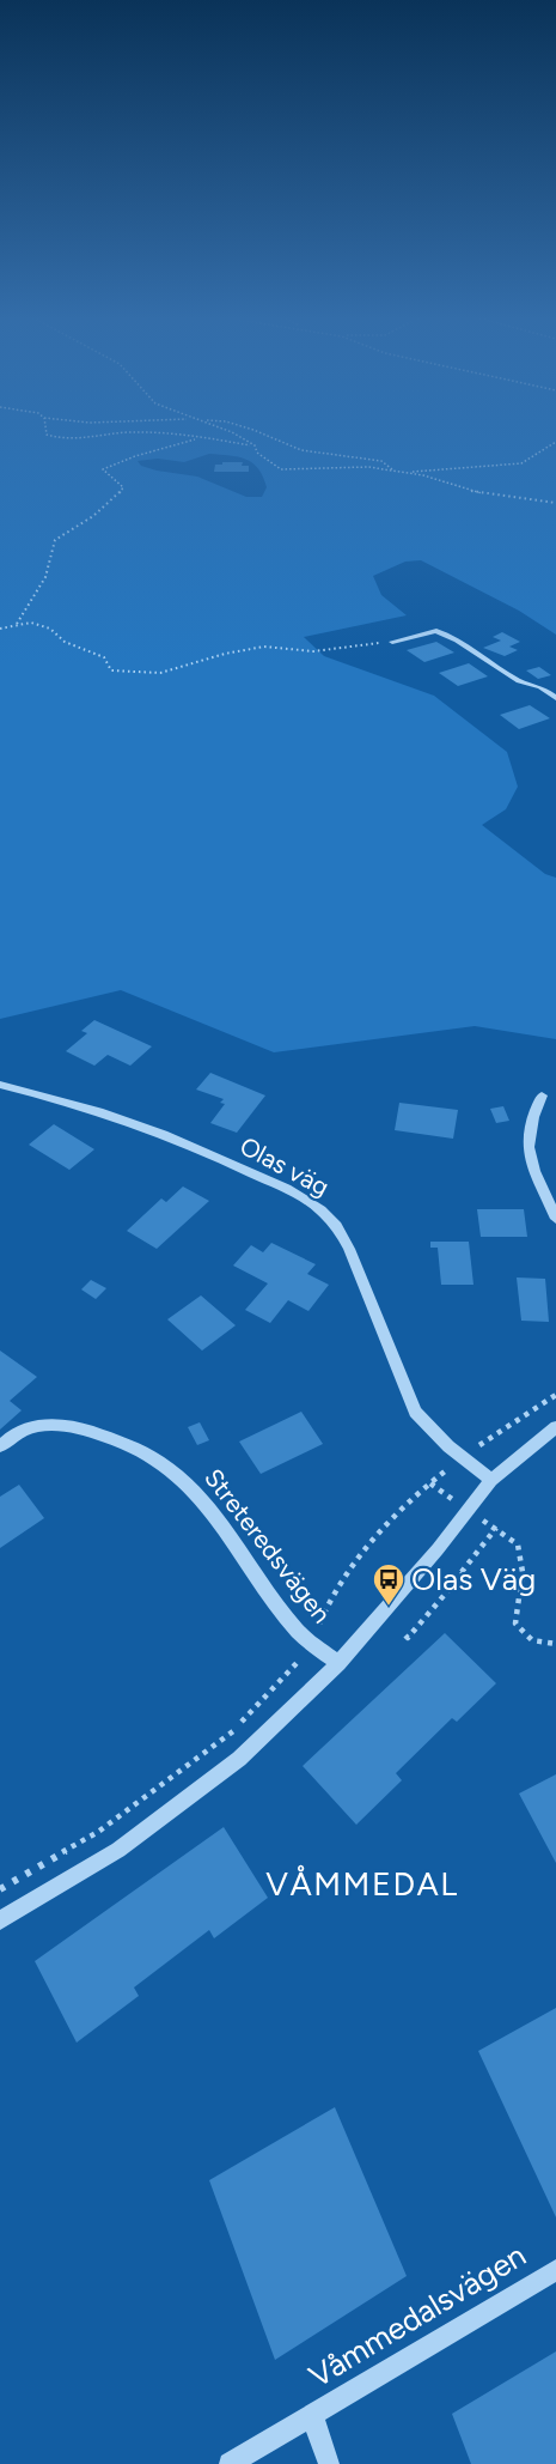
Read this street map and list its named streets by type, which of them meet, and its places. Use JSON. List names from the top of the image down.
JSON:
{
  "streets": {
    "street": ["Olas väg", "Streteredsvägen", "Våmmedalsvägen"]
  },
  "crossings": [
    ["Olas väg", "Streteredsvägen"]
  ],
  "districts": ["VÅMMEDAL"],
  "places": {
    "bus stop": ["Olas Väg"]
  }
}
